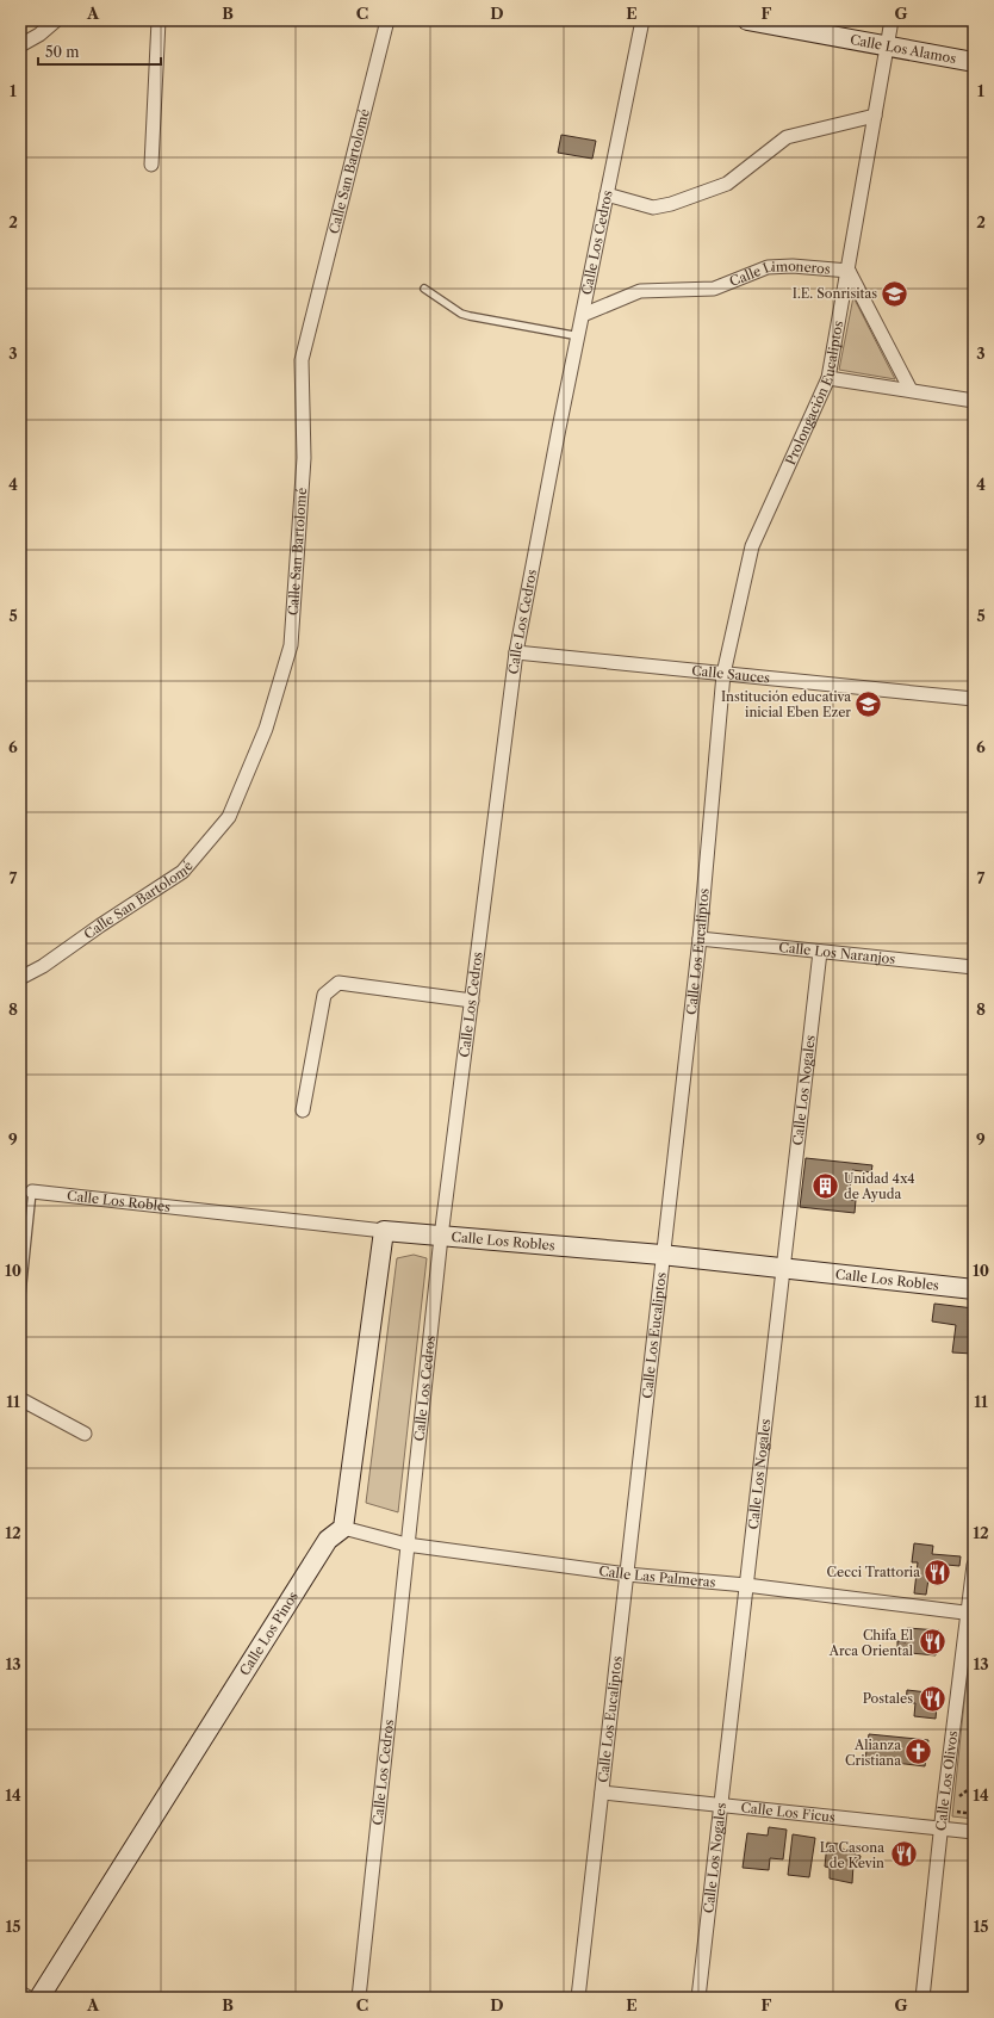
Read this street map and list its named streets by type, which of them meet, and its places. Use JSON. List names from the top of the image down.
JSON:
{
  "streets": {
    "street": [
      "Calle Los Alamos",
      "Calle San Bartolomé",
      "Calle Los Cedros",
      "Calle Limoneros",
      "Prolongación Eucaliptos",
      "Calle Sauces",
      "Calle Los Eucaliptos",
      "Calle Los Naranjos",
      "Calle Los Nogales",
      "Calle Los Robles",
      "Calle Las Palmeras",
      "Calle Los Pinos",
      "Calle Los Olivos",
      "Calle Los Ficus"
    ]
  },
  "crossings": [
    ["Calle Los Alamos", "Prolongación Eucaliptos"],
    ["Calle Los Cedros", "Calle Limoneros"],
    ["Calle Los Cedros", "Calle Sauces"],
    ["Calle Los Cedros", "Calle Los Robles"],
    ["Calle Los Cedros", "Calle Las Palmeras"],
    ["Calle Limoneros", "Prolongación Eucaliptos"],
    ["Prolongación Eucaliptos", "Calle Sauces"],
    ["Prolongación Eucaliptos", "Calle Los Eucaliptos"],
    ["Calle Sauces", "Calle Los Eucaliptos"],
    ["Calle Los Eucaliptos", "Calle Los Naranjos"],
    ["Calle Los Eucaliptos", "Calle Los Robles"],
    ["Calle Los Eucaliptos", "Calle Las Palmeras"],
    ["Calle Los Eucaliptos", "Calle Los Ficus"],
    ["Calle Los Naranjos", "Calle Los Nogales"],
    ["Calle Los Nogales", "Calle Los Robles"],
    ["Calle Los Nogales", "Calle Las Palmeras"],
    ["Calle Los Nogales", "Calle Los Ficus"],
    ["Calle Las Palmeras", "Calle Los Pinos"],
    ["Calle Las Palmeras", "Calle Los Olivos"],
    ["Calle Los Olivos", "Calle Los Ficus"]
  ],
  "places": {
    "school or university": ["I.E. Sonrisitas", "Institución educativa inicial Eben Ezer"],
    "building": ["Unidad 4x4 de Ayuda"],
    "restaurant": [
      "Cecci Trattoria",
      "Chifa El Arca Oriental",
      "Postales",
      "La Casona de Kevin"
    ],
    "church": ["Alianza Cristiana"]
  },
  "scale_bar": "50 m",
  "grid": {
    "columns": [
      "A",
      "B",
      "C",
      "D",
      "E",
      "F",
      "G"
    ],
    "rows": [
      "1",
      "2",
      "3",
      "4",
      "5",
      "6",
      "7",
      "8",
      "9",
      "10",
      "11",
      "12",
      "13",
      "14",
      "15"
    ]
  }
}
